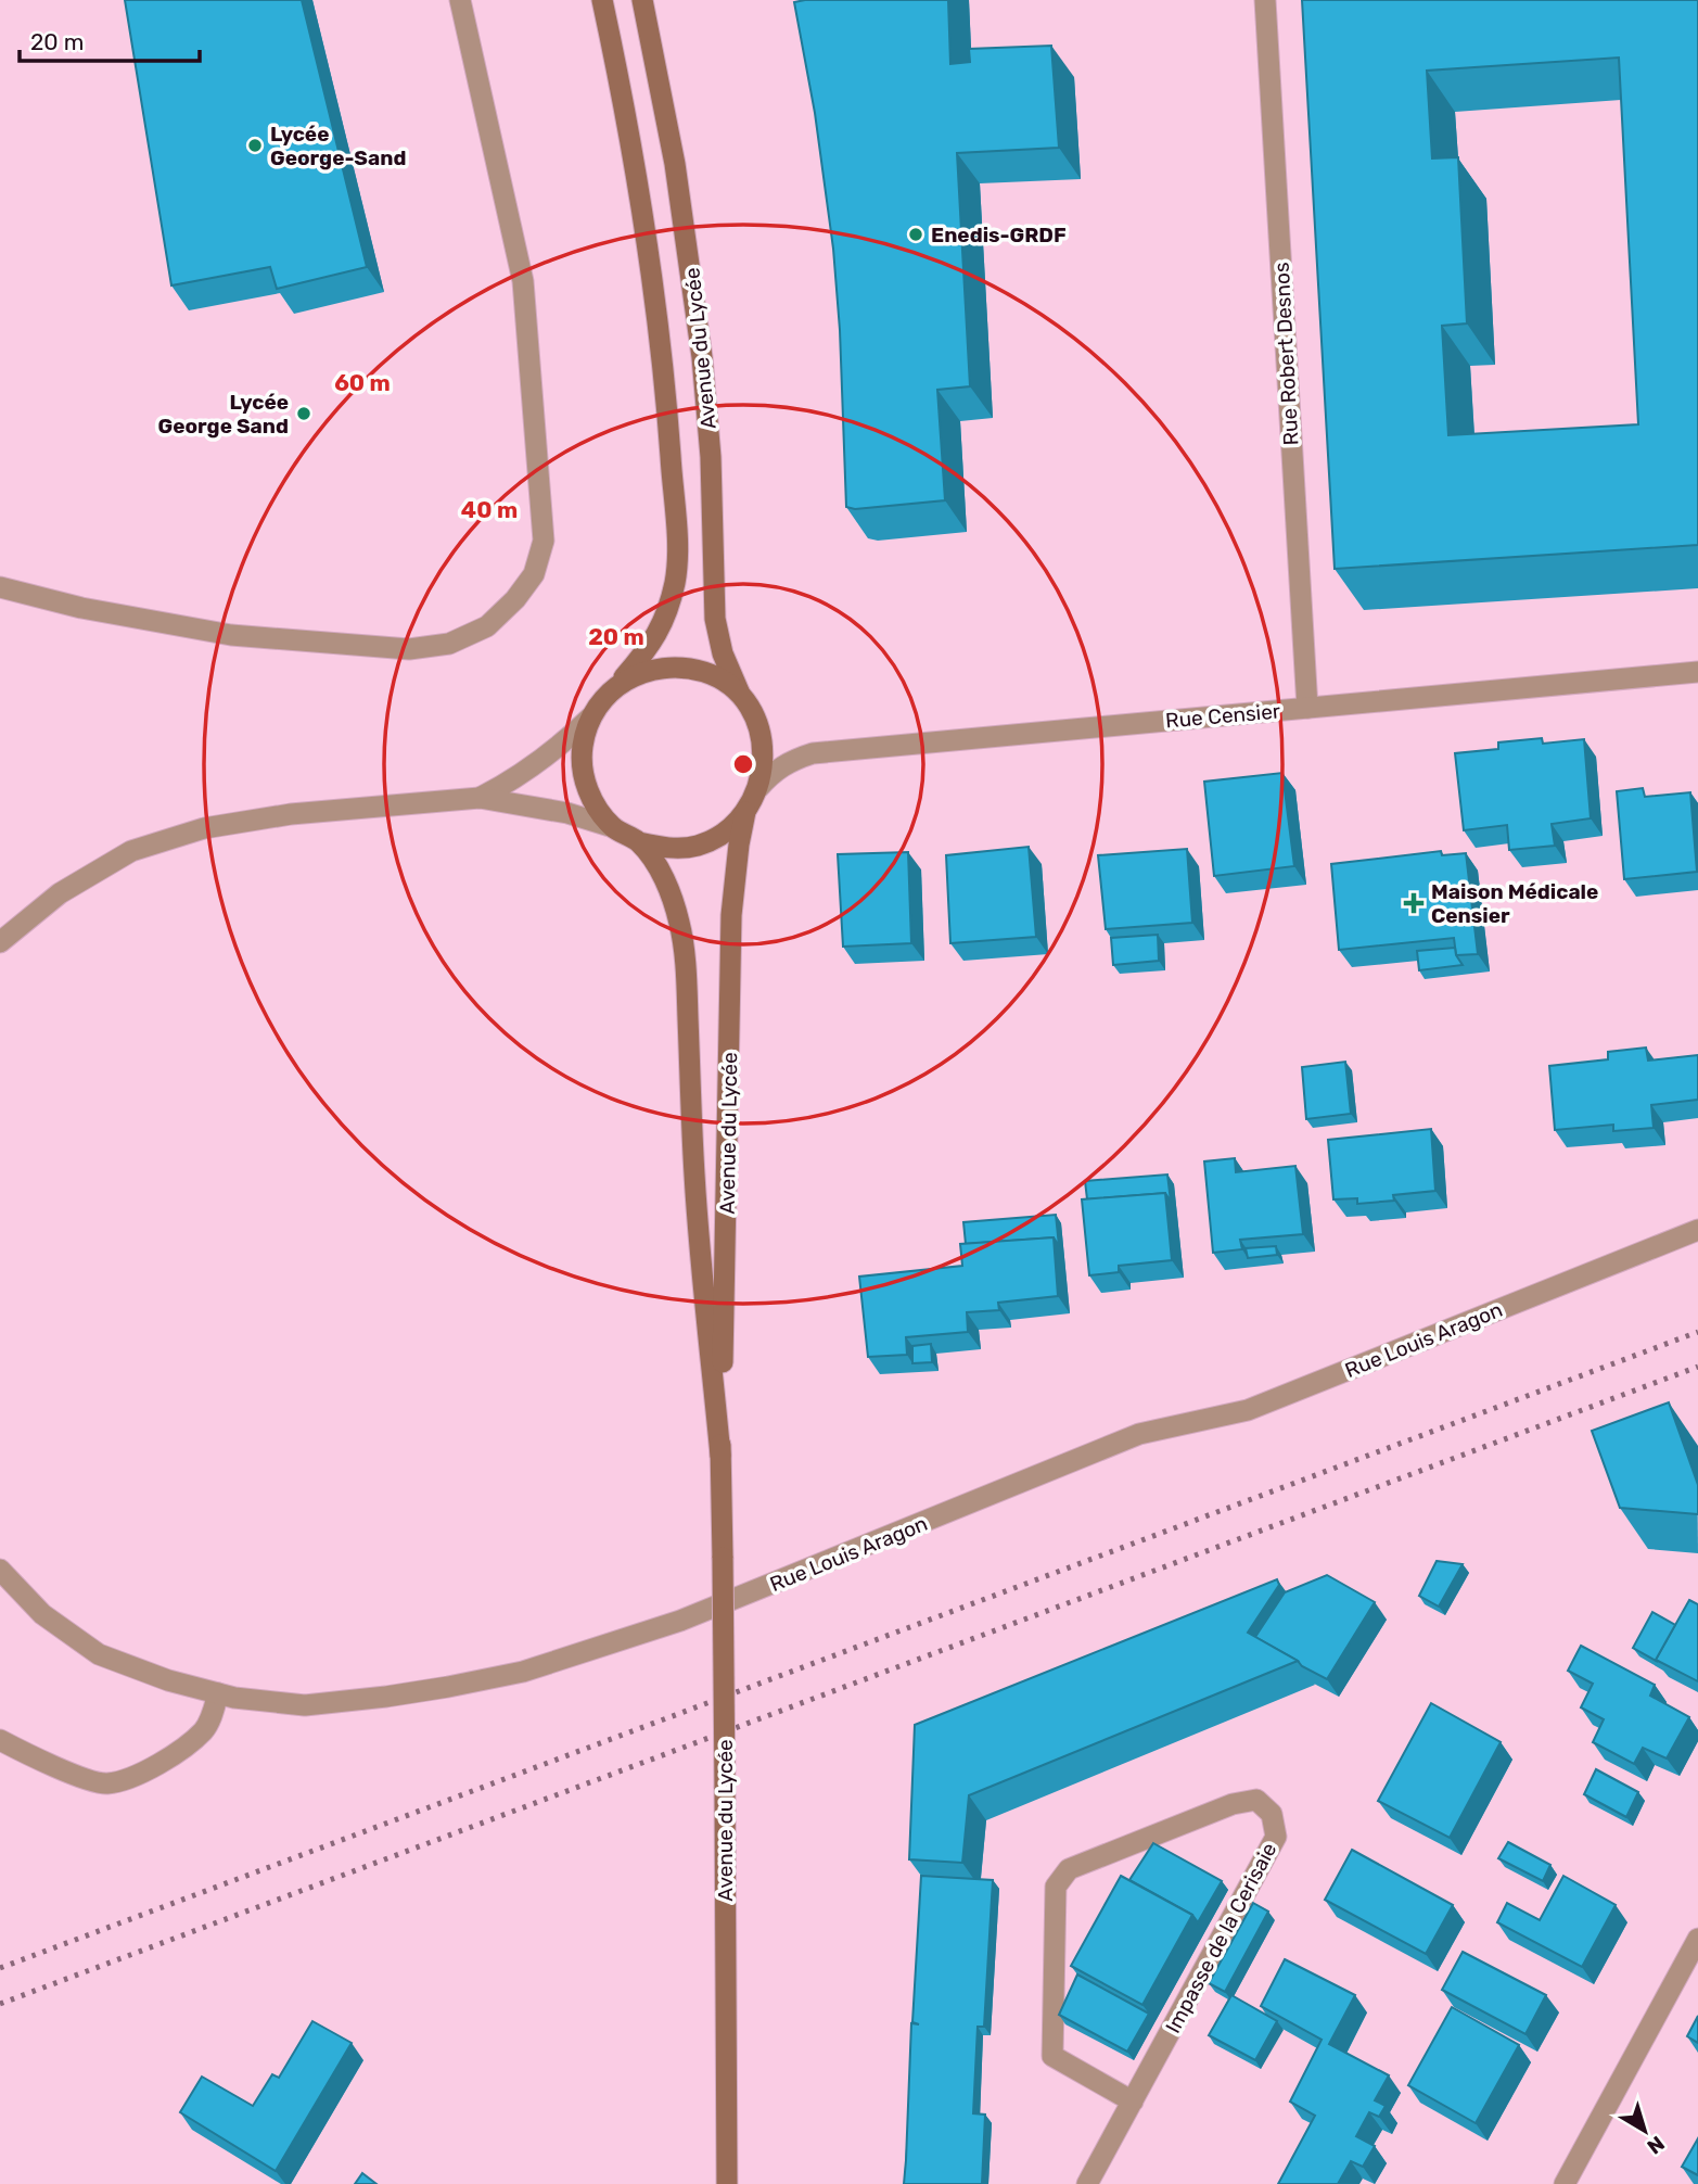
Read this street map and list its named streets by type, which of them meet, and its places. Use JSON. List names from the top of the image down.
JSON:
{
  "streets": {
    "main road": ["Avenue du Lycée"],
    "street": [
      "Rue Robert Desnos",
      "Rue Censier",
      "Rue Louis Aragon",
      "Impasse de la Cerisaie"
    ]
  },
  "crossings": [
    ["Avenue du Lycée", "Rue Censier"],
    ["Rue Robert Desnos", "Rue Censier"]
  ],
  "places": {
    "other": ["Lycée George-Sand", "Enedis-GRDF", "Lycée George Sand"],
    "health": ["Maison Médicale Censier"]
  },
  "scale_bar": "20 m",
  "north": "bottom right",
  "rings": ["60 m", "40 m", "20 m"]
}
